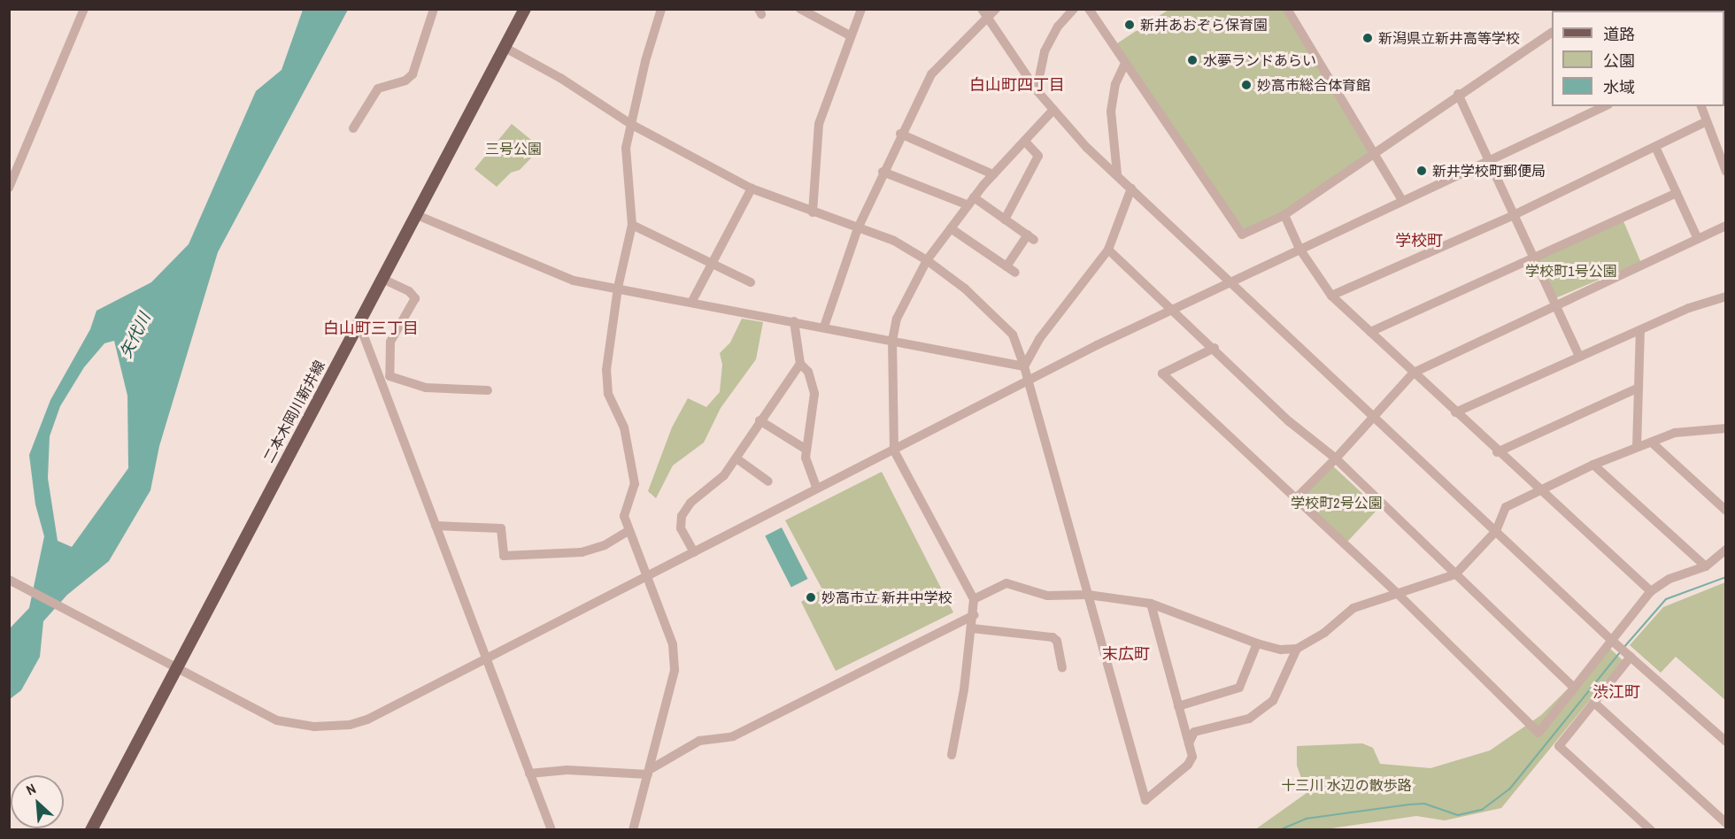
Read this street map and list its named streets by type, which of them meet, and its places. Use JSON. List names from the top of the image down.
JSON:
{
  "streets": {
    "main road": ["二本木岡川新井線"]
  },
  "districts": [
    "白山町四丁目",
    "学校町",
    "白山町三丁目",
    "末広町",
    "渋江町"
  ],
  "water": ["矢代川"],
  "parks": [
    "三号公園",
    "学校町1号公園",
    "学校町2号公園",
    "十三川 水辺の散歩路"
  ],
  "places": [
    "新井あおぞら保育園",
    "新潟県立新井高等学校",
    "水夢ランドあらい",
    "妙高市総合体育館",
    "新井学校町郵便局",
    "妙高市立 新井中学校"
  ],
  "legend": ["道路", "公園", "水域"],
  "north": "top left"
}
